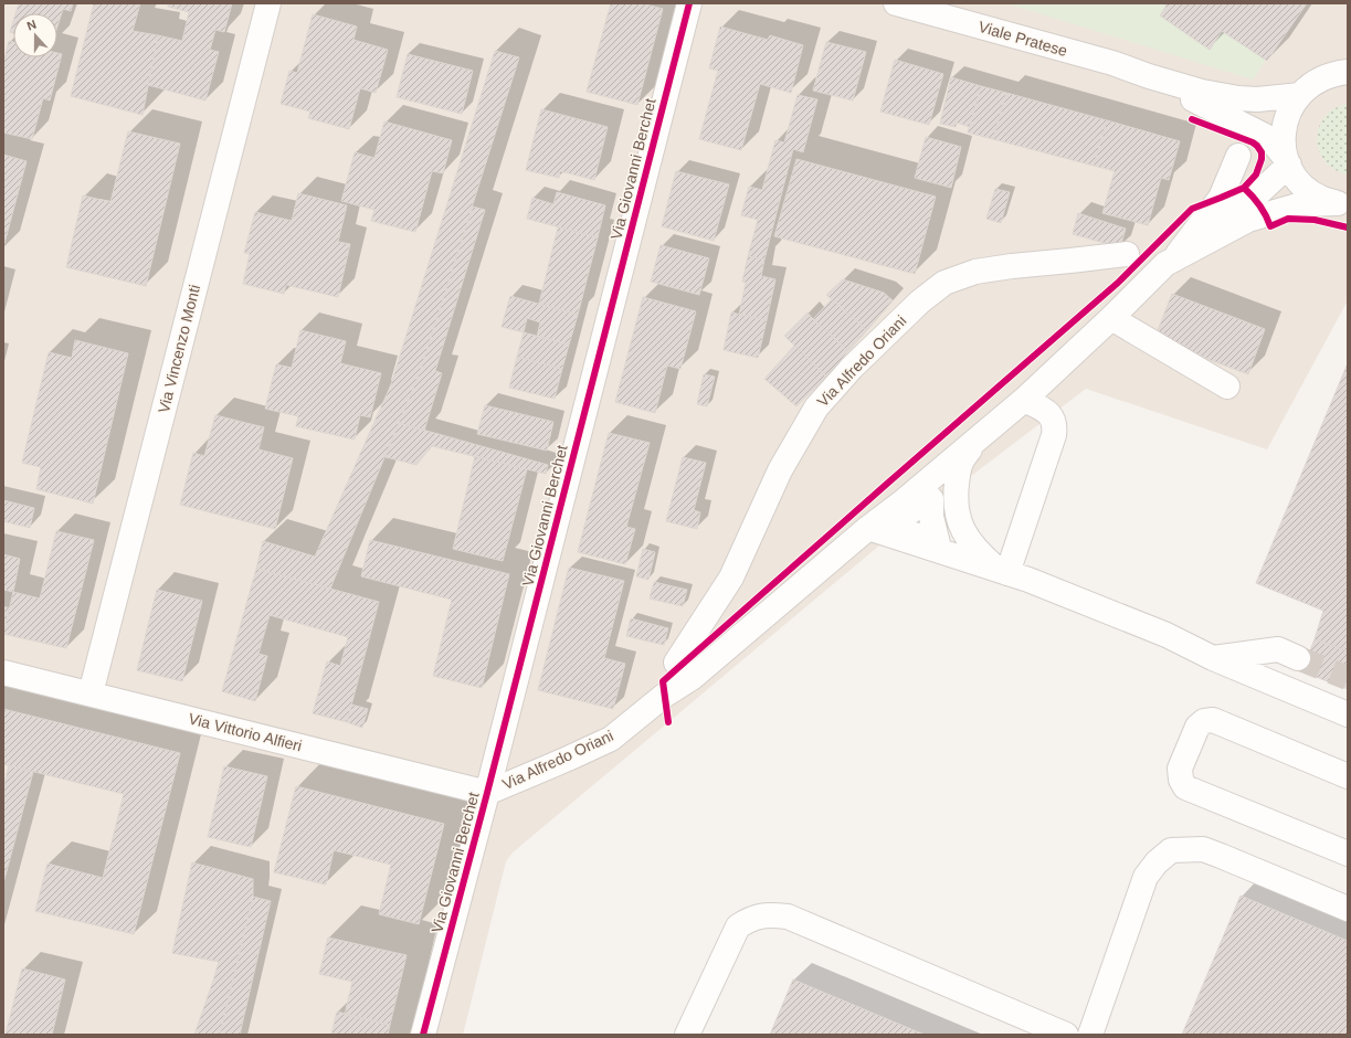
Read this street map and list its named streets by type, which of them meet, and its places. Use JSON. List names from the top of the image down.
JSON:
{
  "streets": {
    "street": [
      "Viale Pratese",
      "Via Giovanni Berchet",
      "Via Vincenzo Monti",
      "Via Alfredo Oriani",
      "Via Vittorio Alfieri"
    ]
  },
  "crossings": [
    ["Viale Pratese", "Via Alfredo Oriani"],
    ["Via Giovanni Berchet", "Via Alfredo Oriani"],
    ["Via Giovanni Berchet", "Via Vittorio Alfieri"],
    ["Via Vincenzo Monti", "Via Vittorio Alfieri"],
    ["Via Alfredo Oriani", "Via Vittorio Alfieri"]
  ],
  "north": "top"
}
